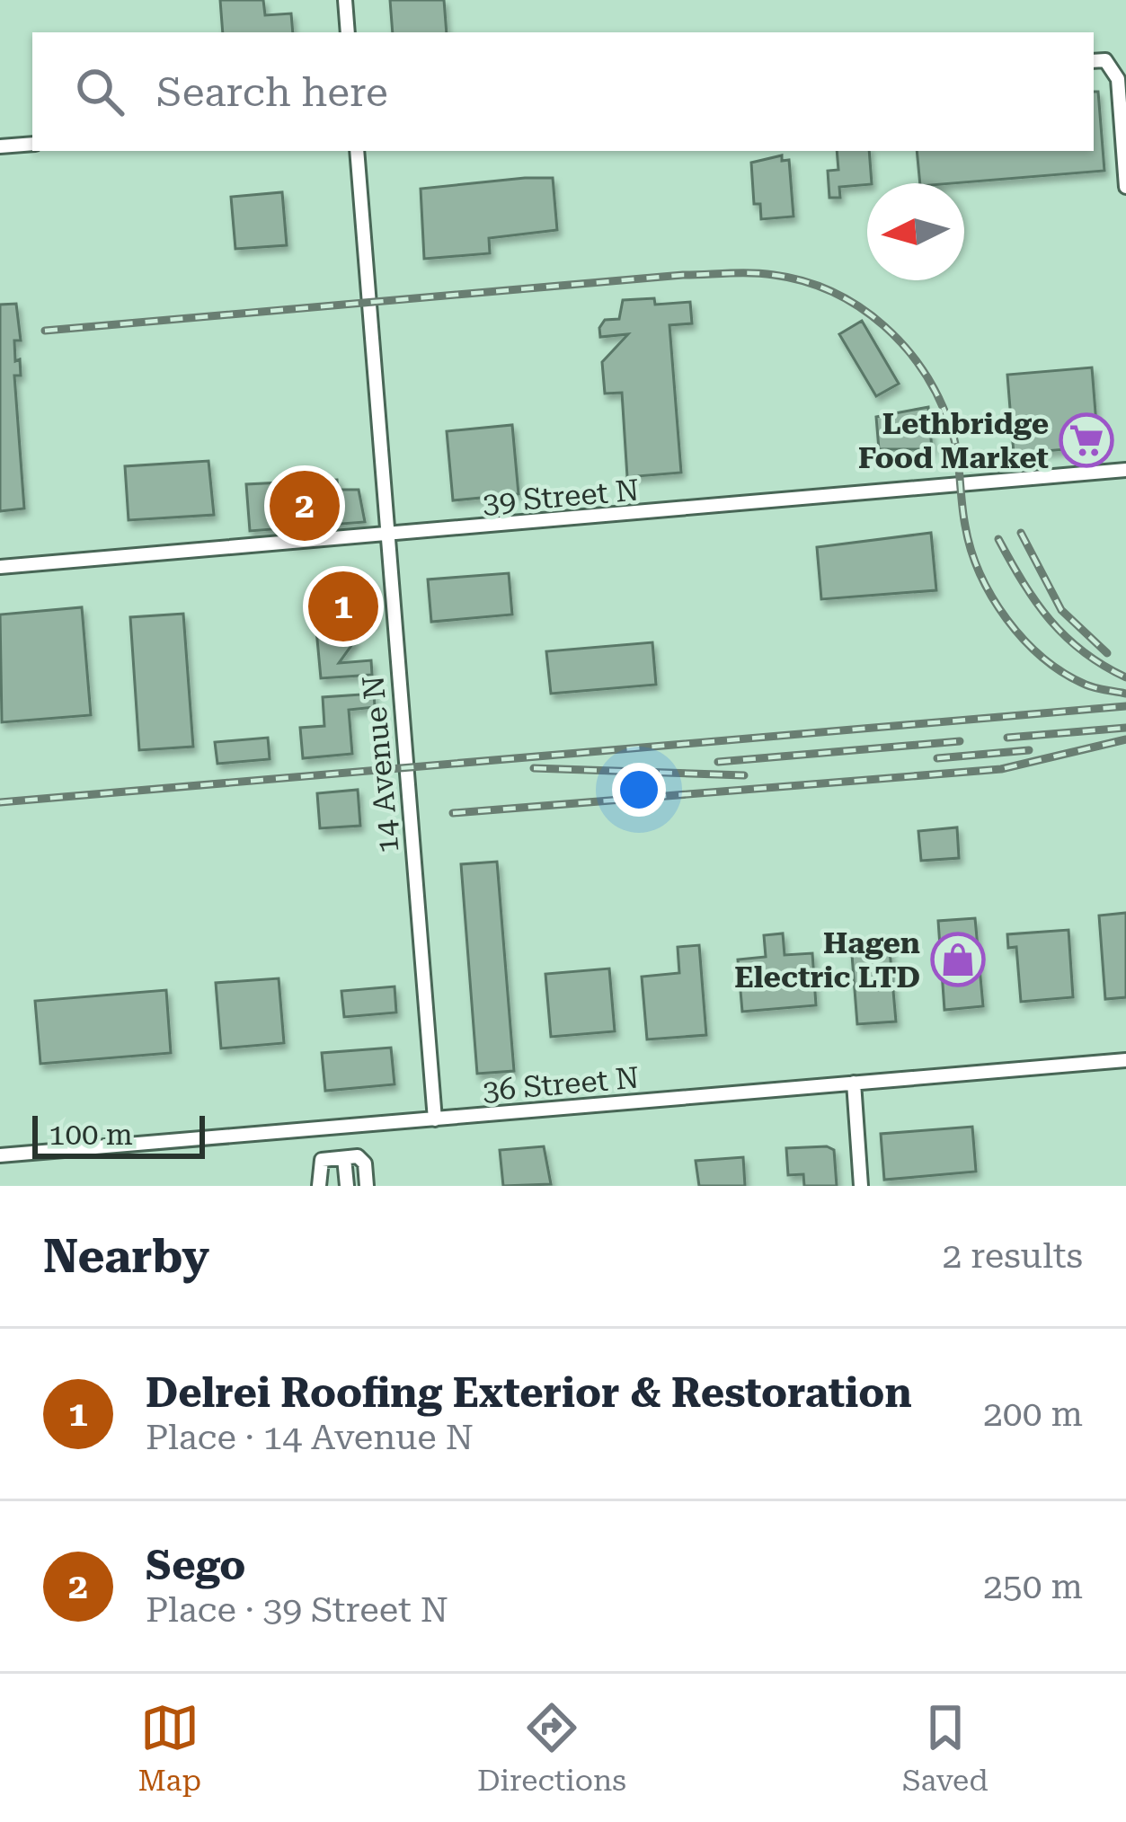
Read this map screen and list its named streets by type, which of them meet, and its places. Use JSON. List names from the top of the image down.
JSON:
{
  "streets": {
    "street": ["39 Street N", "14 Avenue N", "36 Street N"]
  },
  "crossings": [
    ["39 Street N", "14 Avenue N"],
    ["14 Avenue N", "36 Street N"]
  ],
  "places": {
    "supermarket": ["Lethbridge Food Market"],
    "shop": ["Hagen Electric LTD"]
  },
  "scale_bar": "100 m",
  "north": "left",
  "page": {
    "search": "Search here",
    "pins": ["2", "1"],
    "scale": "100 m",
    "heading": ["Nearby", "2 results"],
    "list": [
      {
        "mark": "1",
        "name": "Delrei Roofing Exterior & Restoration",
        "note": "Place · 14 Avenue N",
        "value": "200 m"
      },
      {
        "mark": "2",
        "name": "Sego",
        "note": "Place · 39 Street N",
        "value": "250 m"
      }
    ],
    "nav": ["Map", "Directions", "Saved"]
  }
}
